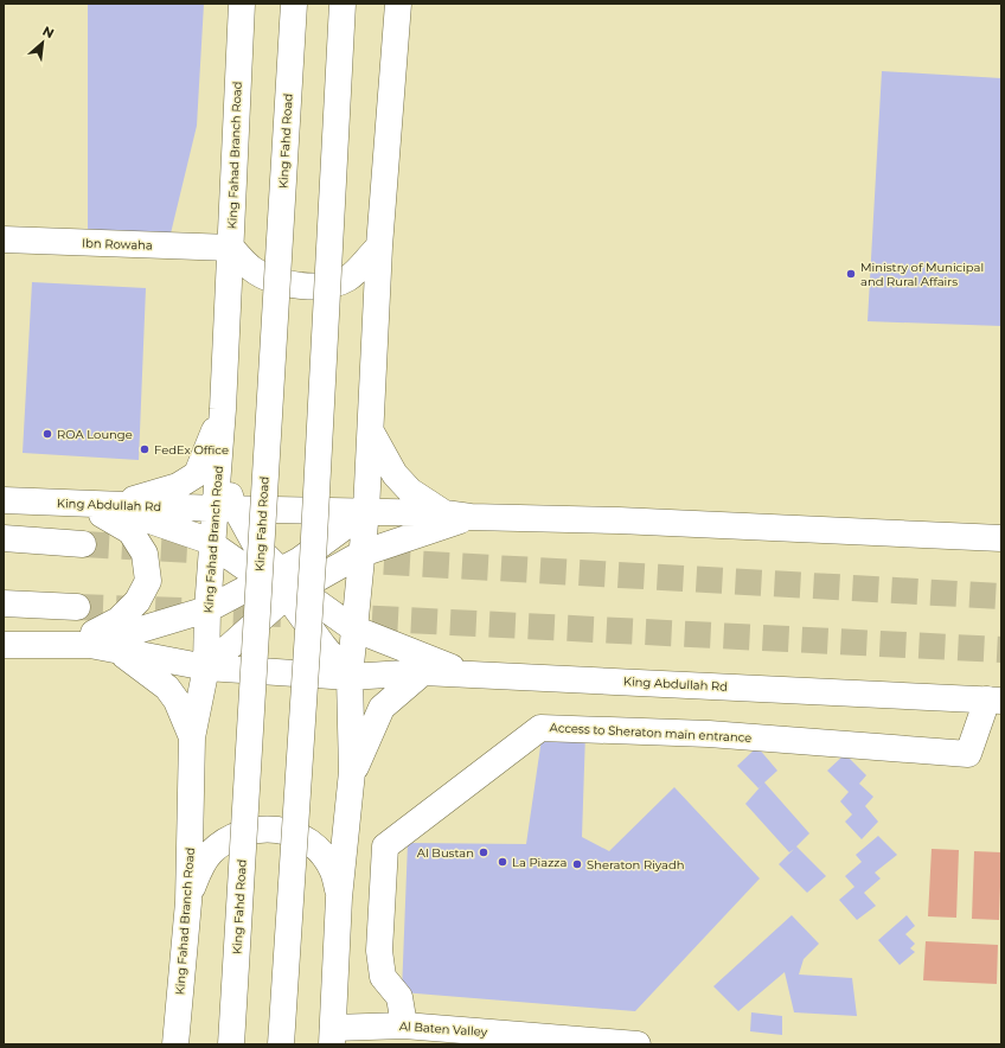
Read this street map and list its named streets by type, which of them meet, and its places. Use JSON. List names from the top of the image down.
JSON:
{
  "streets": {
    "main road": [
      "King Fahd Road",
      "King Fahad Branch Road",
      "Ibn Rowaha",
      "King Abdullah Rd",
      "Access to Sheraton main entrance",
      "Al Baten Valley"
    ]
  },
  "crossings": [
    ["King Fahad Branch Road", "Ibn Rowaha"],
    ["King Fahad Branch Road", "King Abdullah Rd"],
    ["King Abdullah Rd", "Access to Sheraton main entrance"],
    ["Access to Sheraton main entrance", "Al Baten Valley"]
  ],
  "places": [
    "Ministry of Municipal and Rural Affairs",
    "ROA Lounge",
    "FedEx Office",
    "Al Bustan",
    "La Piazza",
    "Sheraton Riyadh"
  ],
  "north": "top right"
}
